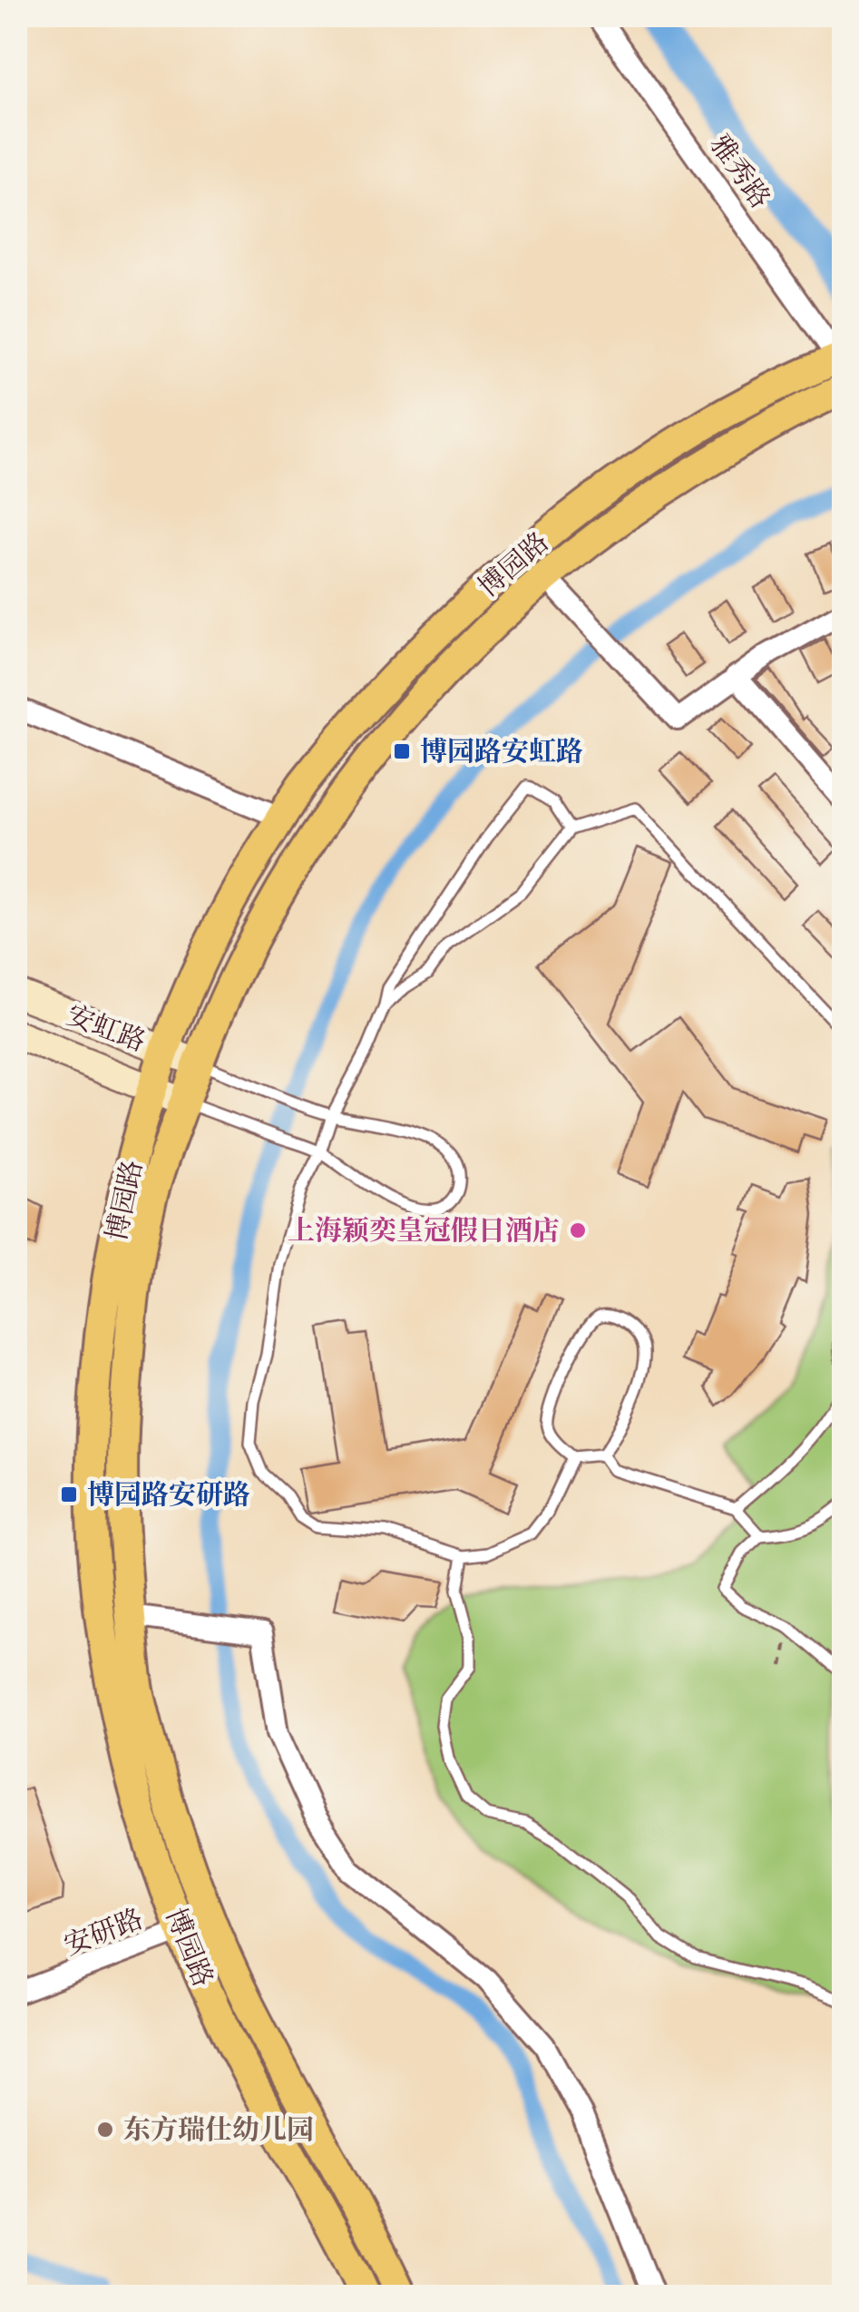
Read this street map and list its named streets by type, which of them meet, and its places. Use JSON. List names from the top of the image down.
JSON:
{
  "streets": {
    "main road": ["博园路", "安虹路"],
    "street": ["雅秀路", "安研路"]
  },
  "crossings": [
    ["雅秀路", "博园路"],
    ["博园路", "安虹路"],
    ["博园路", "安研路"]
  ],
  "places": {
    "transit": ["博园路安虹路", "博园路安研路"],
    "other": ["上海颖奕皇冠假日酒店", "东方瑞仕幼儿园"]
  }
}
